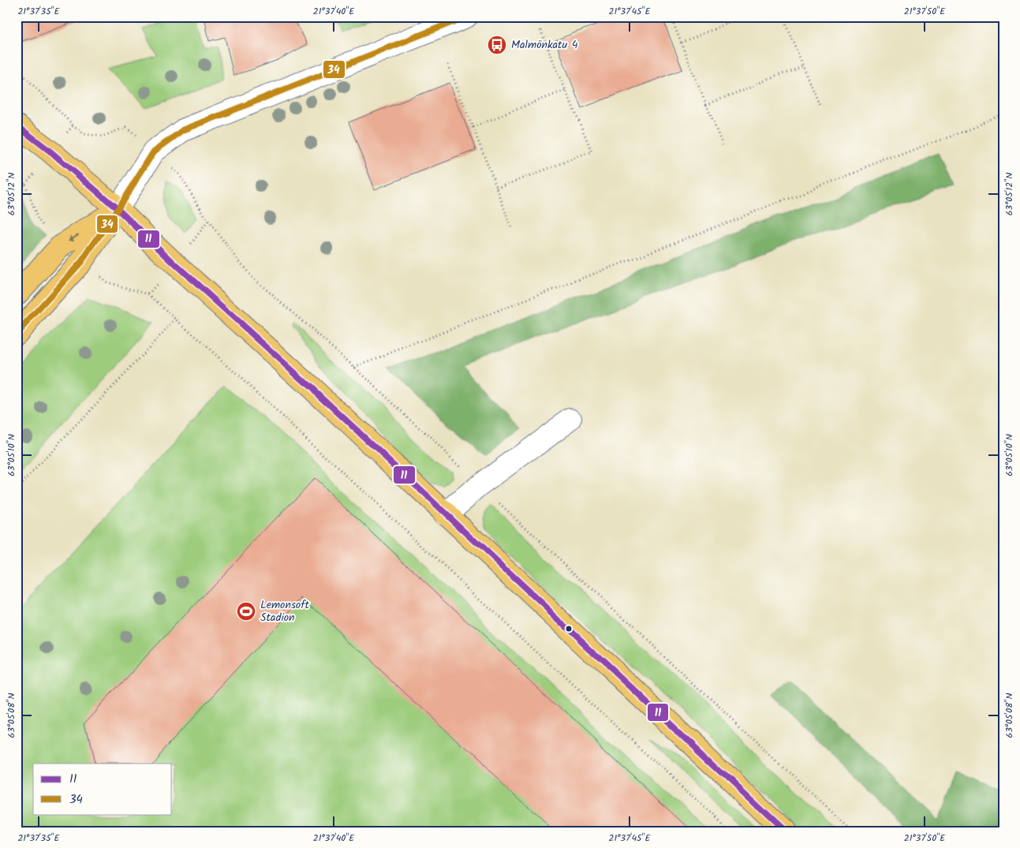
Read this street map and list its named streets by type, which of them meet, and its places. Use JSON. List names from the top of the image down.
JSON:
{
  "places": {
    "bus stop": ["Malmönkatu 4"],
    "sports": ["Lemonsoft Stadion"]
  },
  "lines": ["transit line 34", "transit line 11"],
  "legend": ["11", "34"],
  "coordinates": [
    "21°37'35\"E",
    "21°37'40\"E",
    "21°37'45\"E",
    "21°37'50\"E",
    "63°05'12\"N",
    "63°05'10\"N",
    "63°05'08\"N"
  ]
}
